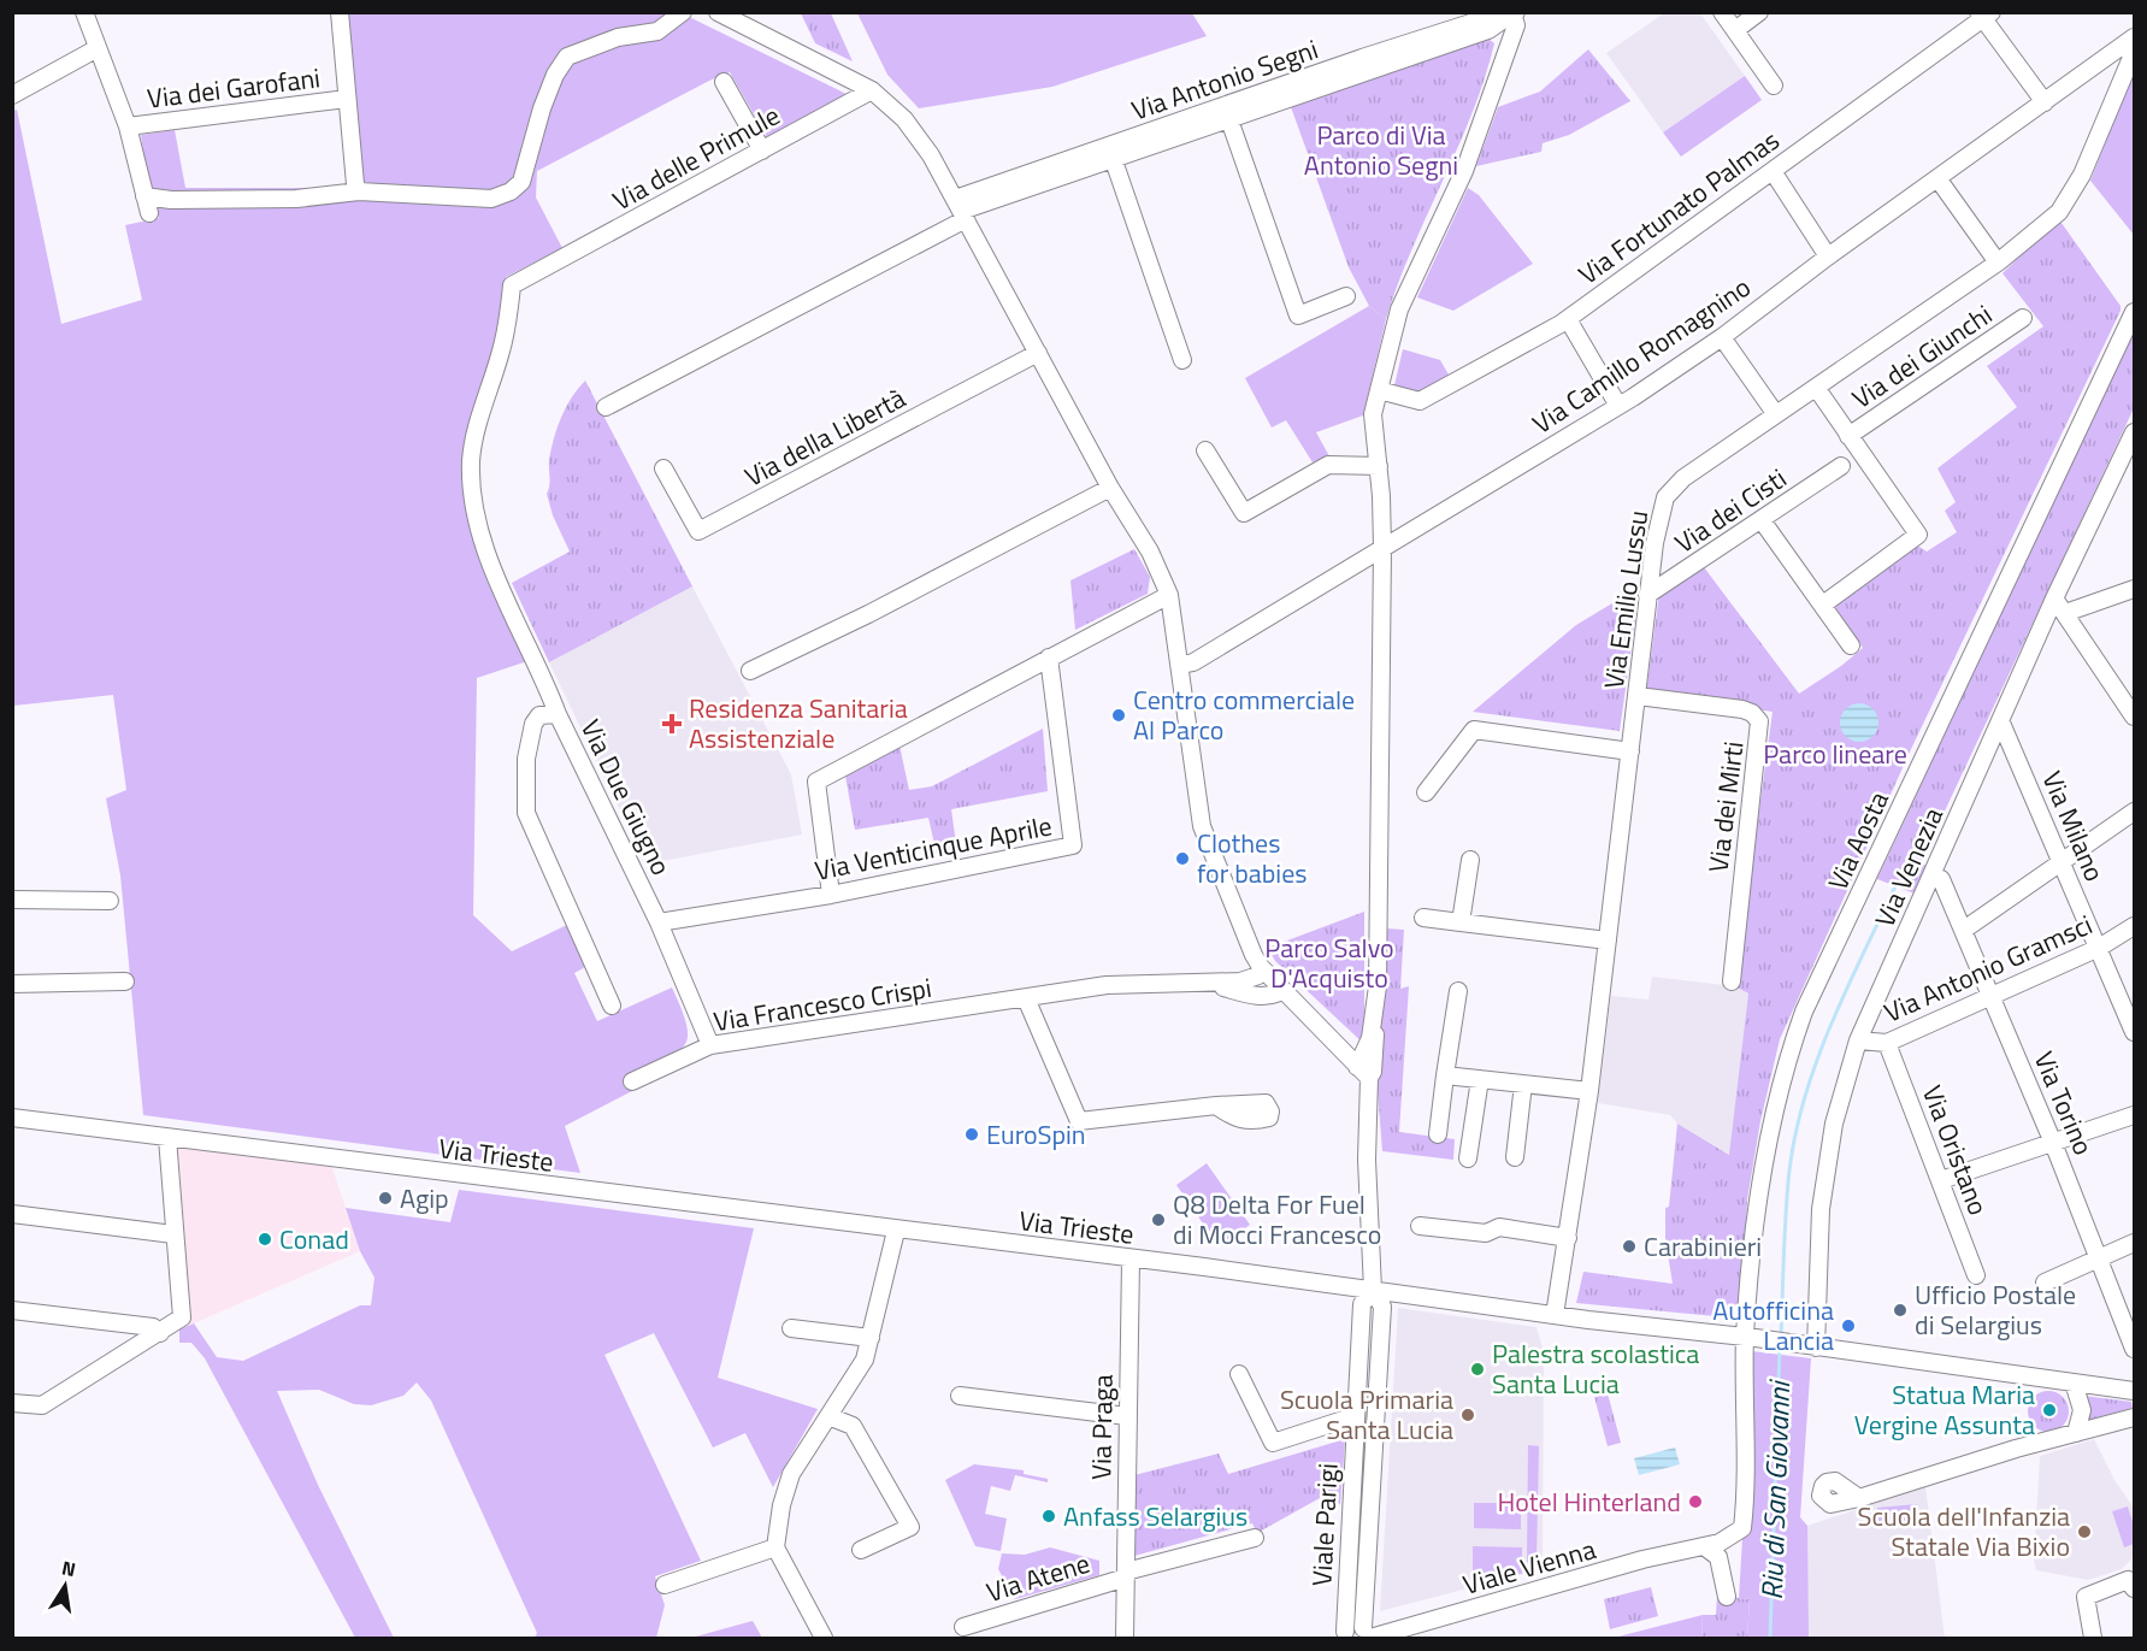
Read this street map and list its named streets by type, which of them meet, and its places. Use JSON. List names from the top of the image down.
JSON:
{
  "streets": {
    "street": [
      "Via Antonio Segni",
      "Via dei Garofani",
      "Via delle Primule",
      "Via Fortunato Palmas",
      "Via Camillo Romagnino",
      "Via dei Giunchi",
      "Via della Libertà",
      "Via dei Cisti",
      "Via Emilio Lussu",
      "Via Due Giugno",
      "Via dei Mirti",
      "Via Milano",
      "Via Aosta",
      "Via Venticinque Aprile",
      "Via Venezia",
      "Via Antonio Gramsci",
      "Via Francesco Crispi",
      "Via Torino",
      "Via Oristano",
      "Via Trieste",
      "Via Praga",
      "Viale Parigi",
      "Viale Vienna",
      "Via Atene"
    ]
  },
  "crossings": [
    ["Via delle Primule", "Via Due Giugno"],
    ["Via dei Cisti", "Via Emilio Lussu"],
    ["Via Emilio Lussu", "Via dei Mirti"],
    ["Via Emilio Lussu", "Via Trieste"],
    ["Via Due Giugno", "Via Venticinque Aprile"],
    ["Via Due Giugno", "Via Francesco Crispi"],
    ["Via Milano", "Via Venezia"],
    ["Via Milano", "Via Antonio Gramsci"],
    ["Via Aosta", "Via Trieste"],
    ["Via Aosta", "Viale Vienna"],
    ["Via Venezia", "Via Antonio Gramsci"],
    ["Via Venezia", "Via Trieste"],
    ["Via Antonio Gramsci", "Via Torino"],
    ["Via Antonio Gramsci", "Via Oristano"],
    ["Via Trieste", "Via Praga"],
    ["Via Trieste", "Viale Parigi"],
    ["Via Praga", "Via Atene"],
    ["Viale Parigi", "Viale Vienna"]
  ],
  "water": ["Riu di San Giovanni"],
  "parks": ["Parco di Via Antonio Segni", "Parco lineare", "Parco Salvo D'Acquisto"],
  "places": {
    "other": [
      "Centro commerciale Al Parco",
      "Clothes for babies",
      "EuroSpin",
      "Agip",
      "Q8 Delta For Fuel di Mocci Francesco",
      "Conad",
      "Carabinieri",
      "Ufficio Postale di Selargius",
      "Autofficina Lancia",
      "Palestra scolastica Santa Lucia",
      "Statua Maria Vergine Assunta",
      "Scuola Primaria Santa Lucia",
      "Hotel Hinterland",
      "Anfass Selargius",
      "Scuola dell'Infanzia Statale Via Bixio"
    ],
    "health": ["Residenza Sanitaria Assistenziale"]
  },
  "north": "top"
}
